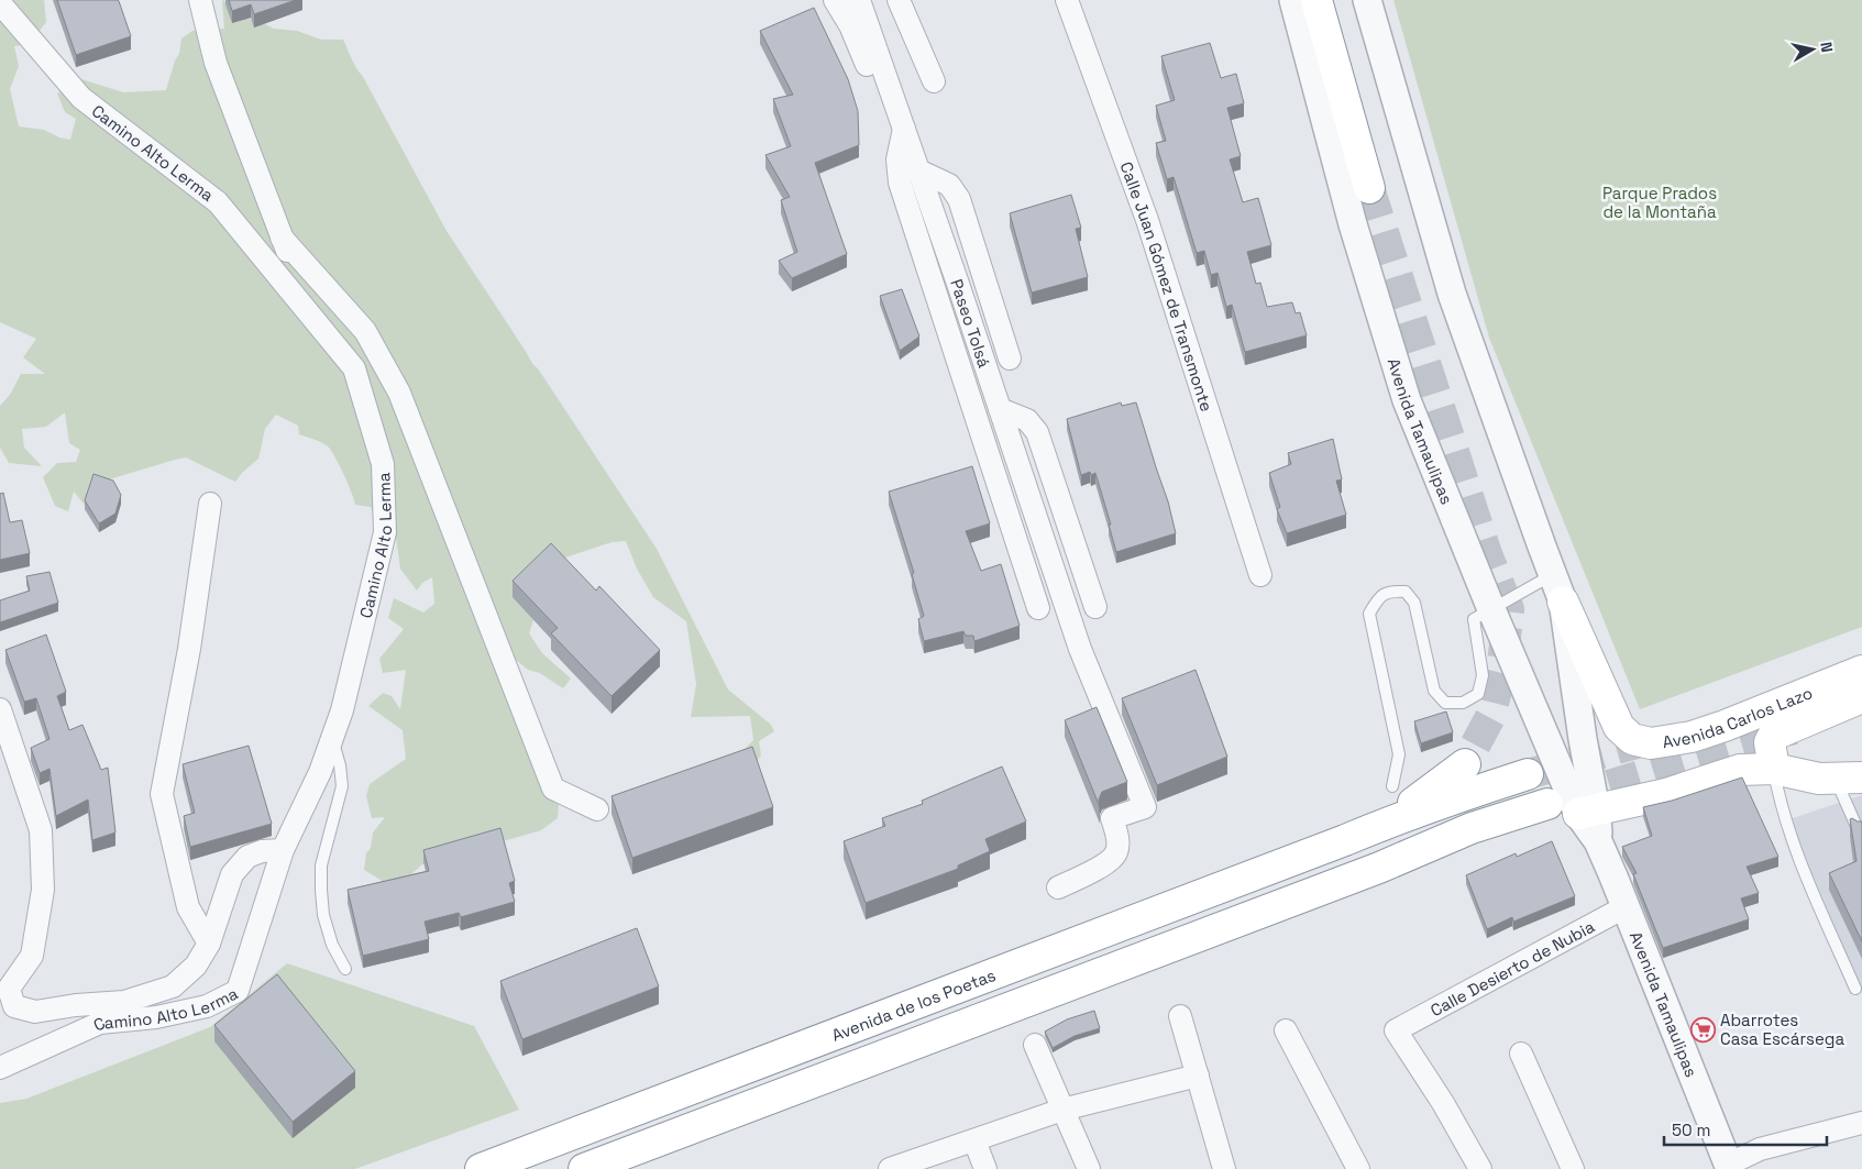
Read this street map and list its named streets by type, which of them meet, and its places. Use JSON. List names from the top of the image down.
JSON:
{
  "streets": {
    "main road": ["Avenida Carlos Lazo", "Avenida de los Poetas"],
    "street": [
      "Camino Alto Lerma",
      "Calle Juan Gómez de Transmonte",
      "Paseo Tolsá",
      "Avenida Tamaulipas",
      "Calle Desierto de Nubia"
    ]
  },
  "crossings": [
    ["Avenida Tamaulipas", "Avenida Carlos Lazo"],
    ["Avenida Tamaulipas", "Calle Desierto de Nubia"]
  ],
  "parks": ["Parque Prados de la Montaña"],
  "places": {
    "supermarket": ["Abarrotes Casa Escársega"]
  },
  "scale_bar": "50 m",
  "north": "right"
}
